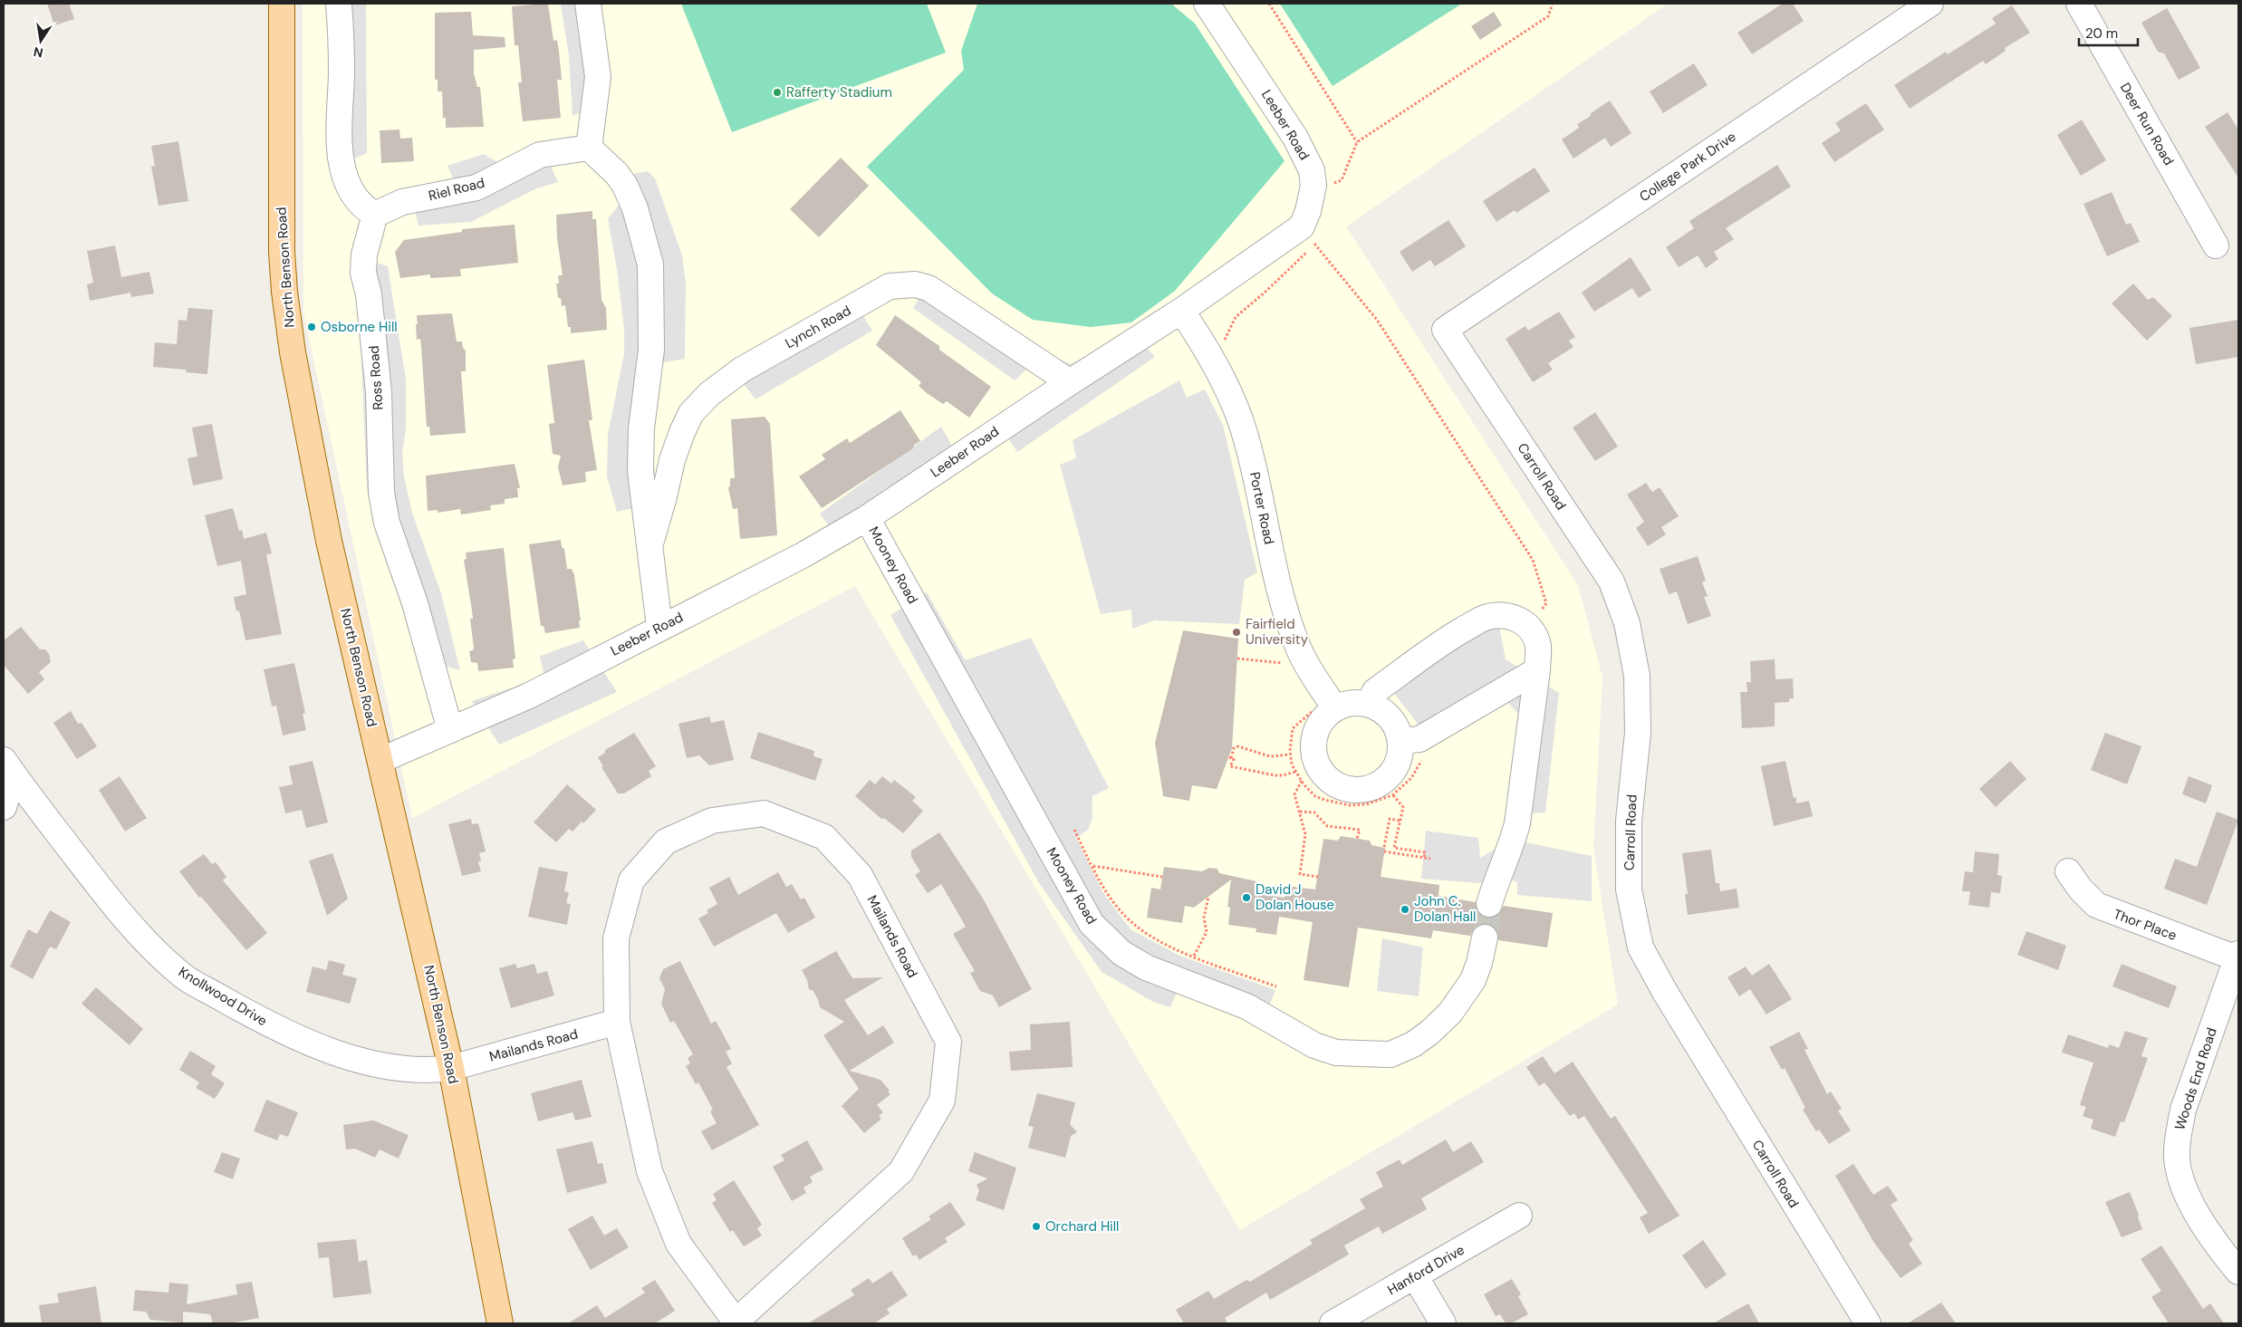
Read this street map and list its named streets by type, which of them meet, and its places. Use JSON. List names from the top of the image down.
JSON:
{
  "streets": {
    "main road": ["North Benson Road"],
    "street": [
      "Deer Run Road",
      "Leeber Road",
      "College Park Drive",
      "Riel Road",
      "Lynch Road",
      "Ross Road",
      "Carroll Road",
      "Porter Road",
      "Mooney Road",
      "Thor Place",
      "Mailands Road",
      "Knollwood Drive",
      "Woods End Road",
      "Hanford Drive"
    ]
  },
  "crossings": [
    ["Leeber Road", "North Benson Road"],
    ["Leeber Road", "Lynch Road"],
    ["Leeber Road", "Ross Road"],
    ["Leeber Road", "Porter Road"],
    ["Leeber Road", "Mooney Road"],
    ["College Park Drive", "Carroll Road"],
    ["Riel Road", "Lynch Road"],
    ["Riel Road", "Ross Road"],
    ["North Benson Road", "Mailands Road"],
    ["North Benson Road", "Knollwood Drive"],
    ["Thor Place", "Woods End Road"],
    ["Mailands Road", "Knollwood Drive"]
  ],
  "places": [
    "Rafferty Stadium",
    "Osborne Hill",
    "Fairfield University",
    "David J Dolan House",
    "John C. Dolan Hall",
    "Orchard Hill"
  ],
  "scale_bar": "20 m",
  "north": "bottom"
}
